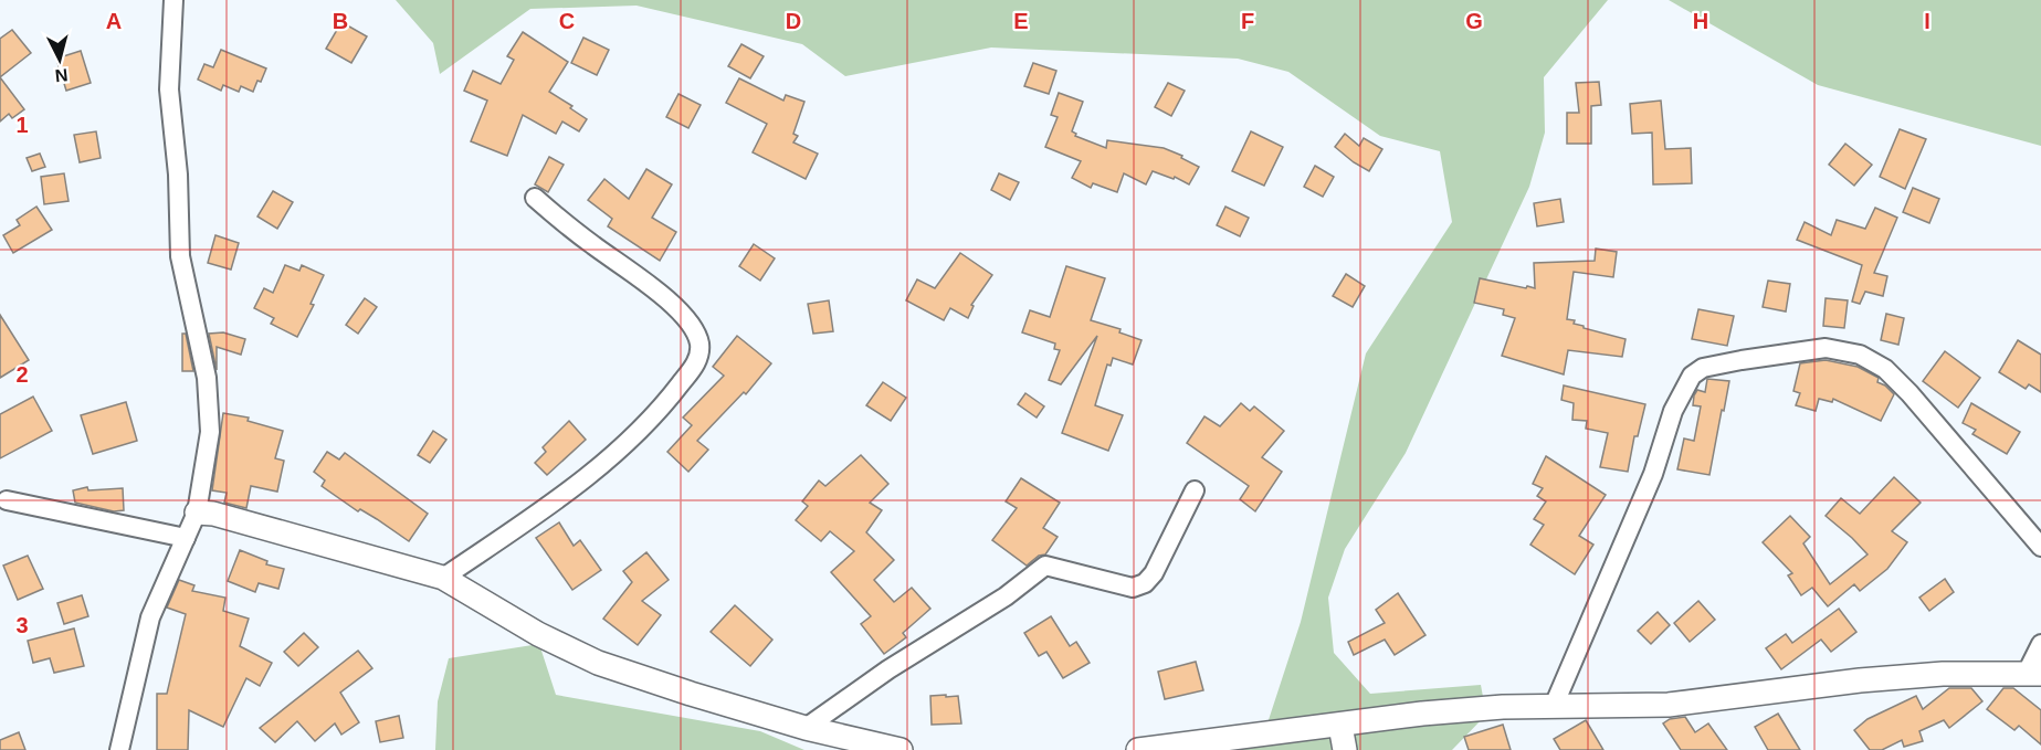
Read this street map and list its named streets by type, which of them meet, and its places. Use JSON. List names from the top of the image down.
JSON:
{
  "north": "bottom",
  "grid": {
    "columns": [
      "A",
      "B",
      "C",
      "D",
      "E",
      "F",
      "G",
      "H",
      "I"
    ],
    "rows": ["1", "2", "3"]
  }
}
